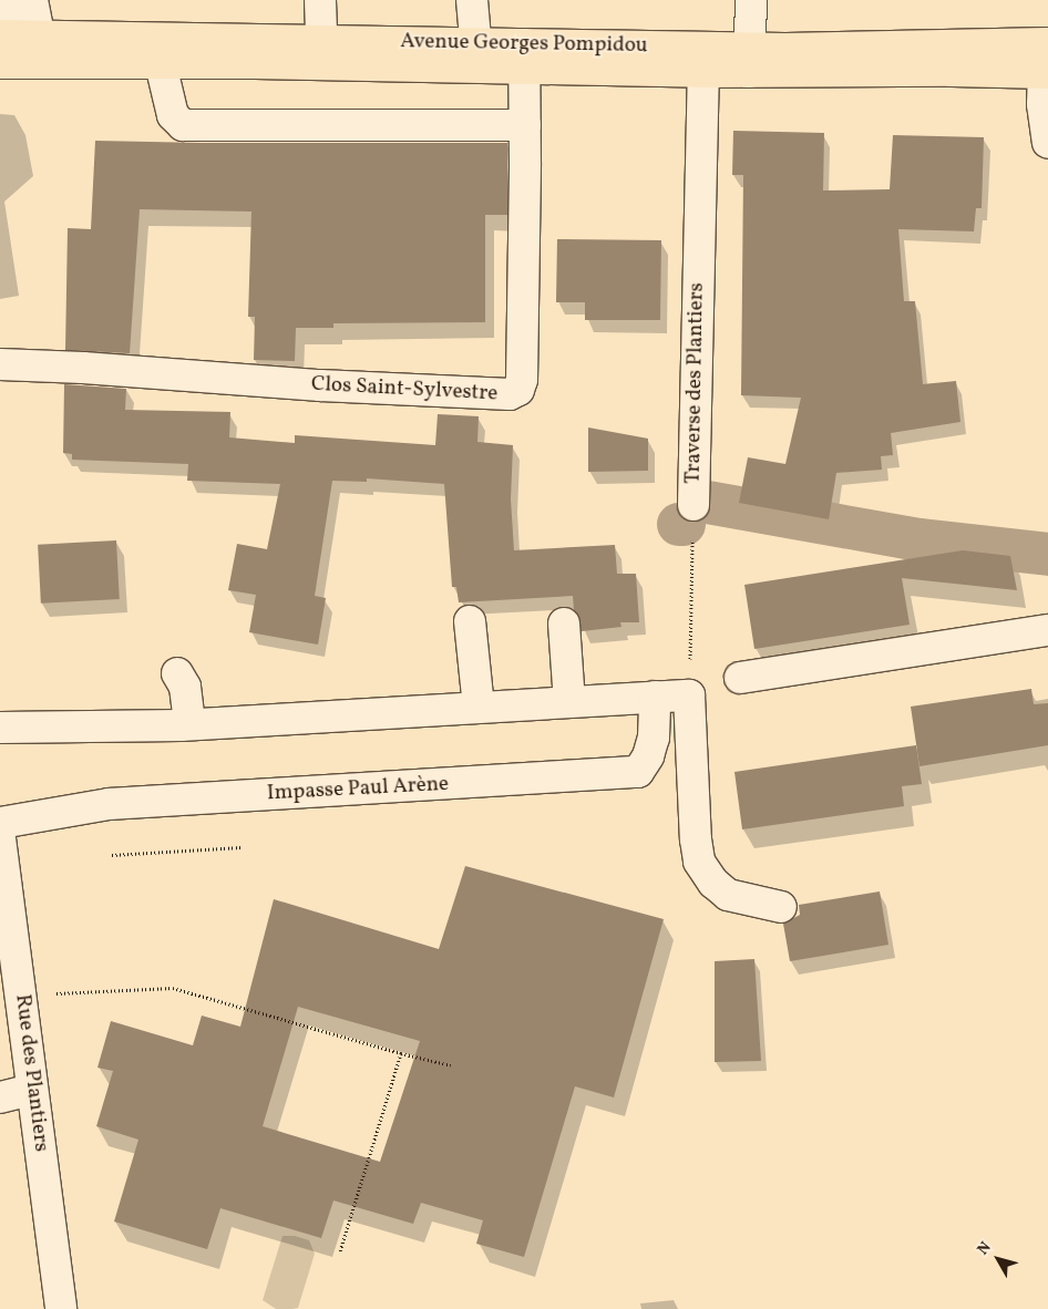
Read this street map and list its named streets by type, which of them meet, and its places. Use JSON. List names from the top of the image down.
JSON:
{
  "streets": {
    "main road": ["Avenue Georges Pompidou"],
    "street": [
      "Traverse des Plantiers",
      "Clos Saint-Sylvestre",
      "Impasse Paul Arène",
      "Rue des Plantiers"
    ]
  },
  "crossings": [
    ["Avenue Georges Pompidou", "Traverse des Plantiers"],
    ["Avenue Georges Pompidou", "Clos Saint-Sylvestre"]
  ],
  "north": "top left"
}
